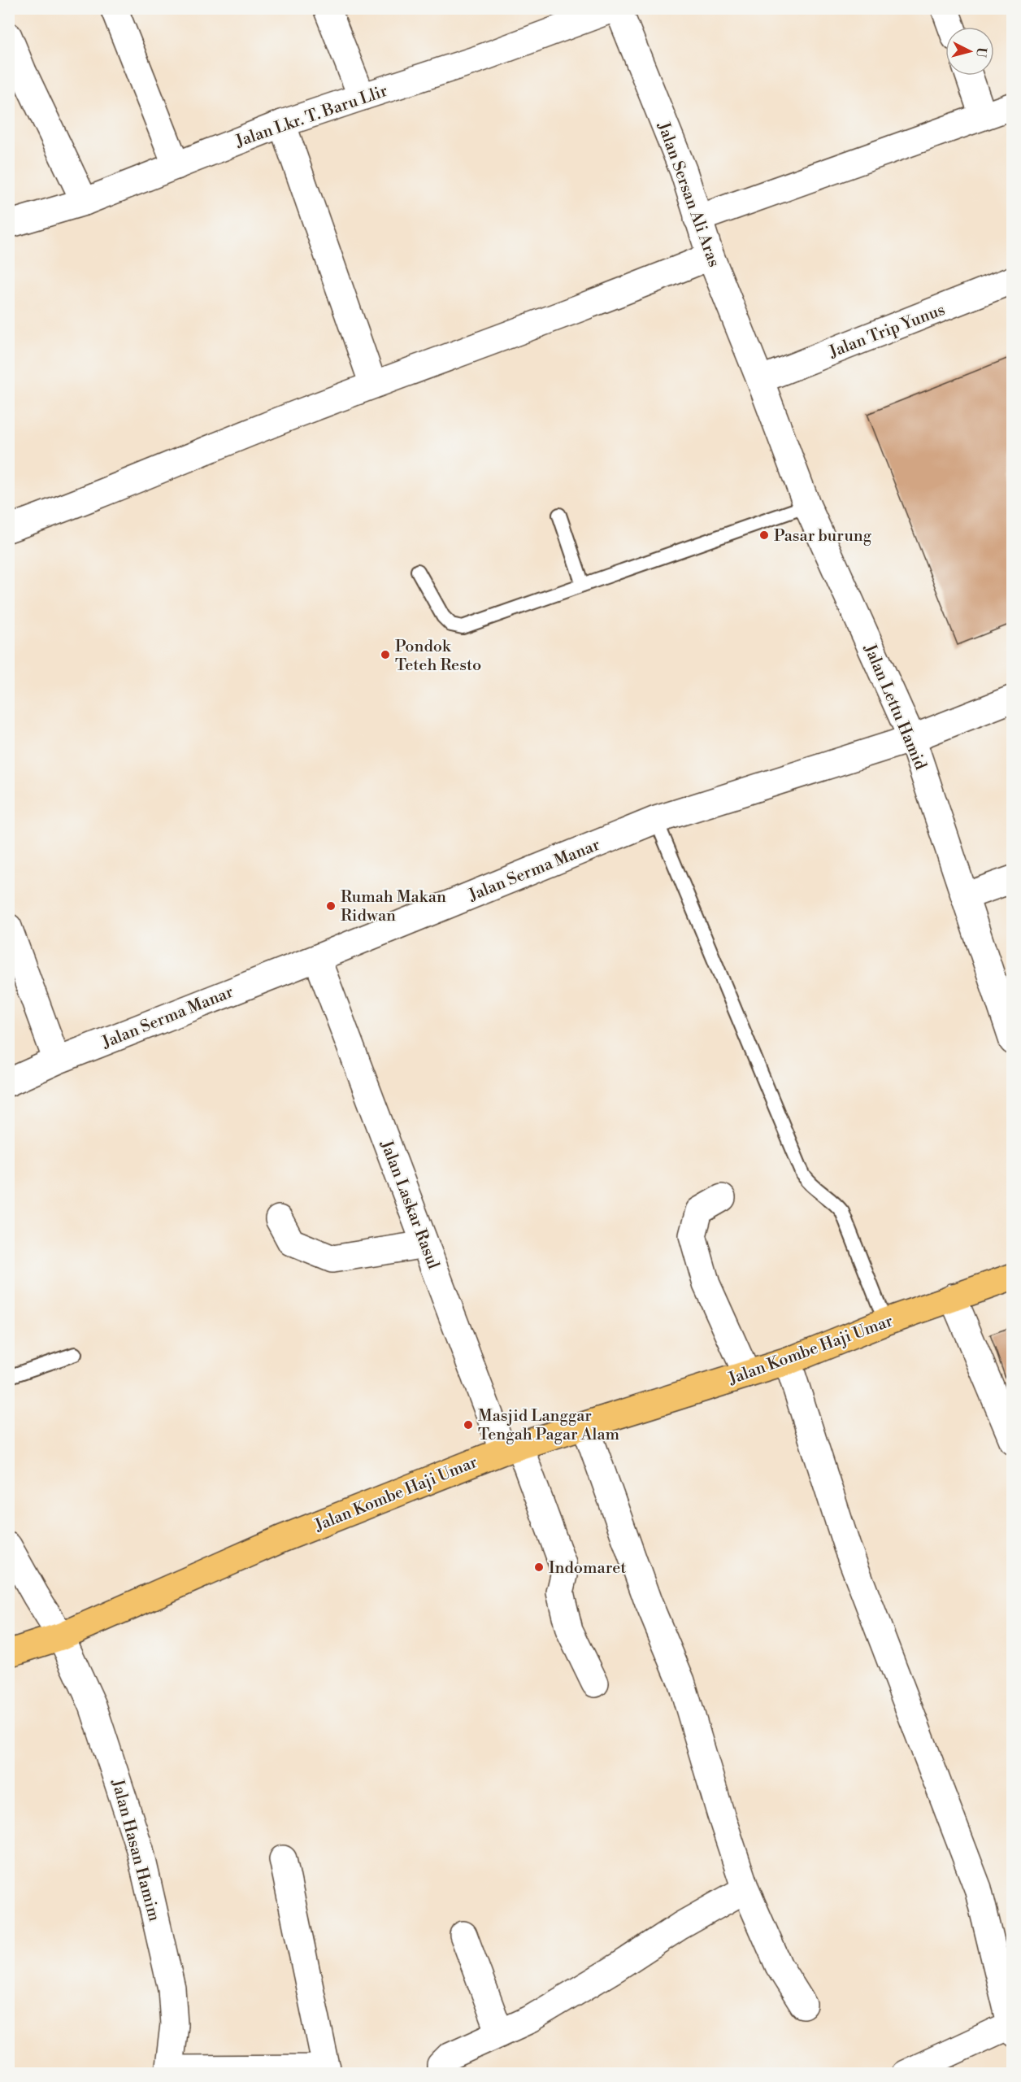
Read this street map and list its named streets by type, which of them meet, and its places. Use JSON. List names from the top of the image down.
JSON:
{
  "streets": {
    "main road": ["Jalan Kombe Haji Umar"],
    "street": [
      "Jalan Lkr. T. Baru Llir",
      "Jalan Sersan Ali Aras",
      "Jalan Trip Yunus",
      "Jalan Lettu Hamid",
      "Jalan Serma Manar",
      "Jalan Laskar Rasul",
      "Jalan Hasan Hamim"
    ]
  },
  "crossings": [
    ["Jalan Lkr. T. Baru Llir", "Jalan Sersan Ali Aras"],
    ["Jalan Sersan Ali Aras", "Jalan Trip Yunus"],
    ["Jalan Sersan Ali Aras", "Jalan Lettu Hamid"],
    ["Jalan Trip Yunus", "Jalan Lettu Hamid"],
    ["Jalan Lettu Hamid", "Jalan Serma Manar"],
    ["Jalan Serma Manar", "Jalan Laskar Rasul"],
    ["Jalan Laskar Rasul", "Jalan Kombe Haji Umar"],
    ["Jalan Kombe Haji Umar", "Jalan Hasan Hamim"]
  ],
  "places": [
    "Pasar burung",
    "Pondok Teteh Resto",
    "Rumah Makan Ridwan",
    "Masjid Langgar Tengah Pagar Alam",
    "Indomaret"
  ],
  "north": "right"
}
